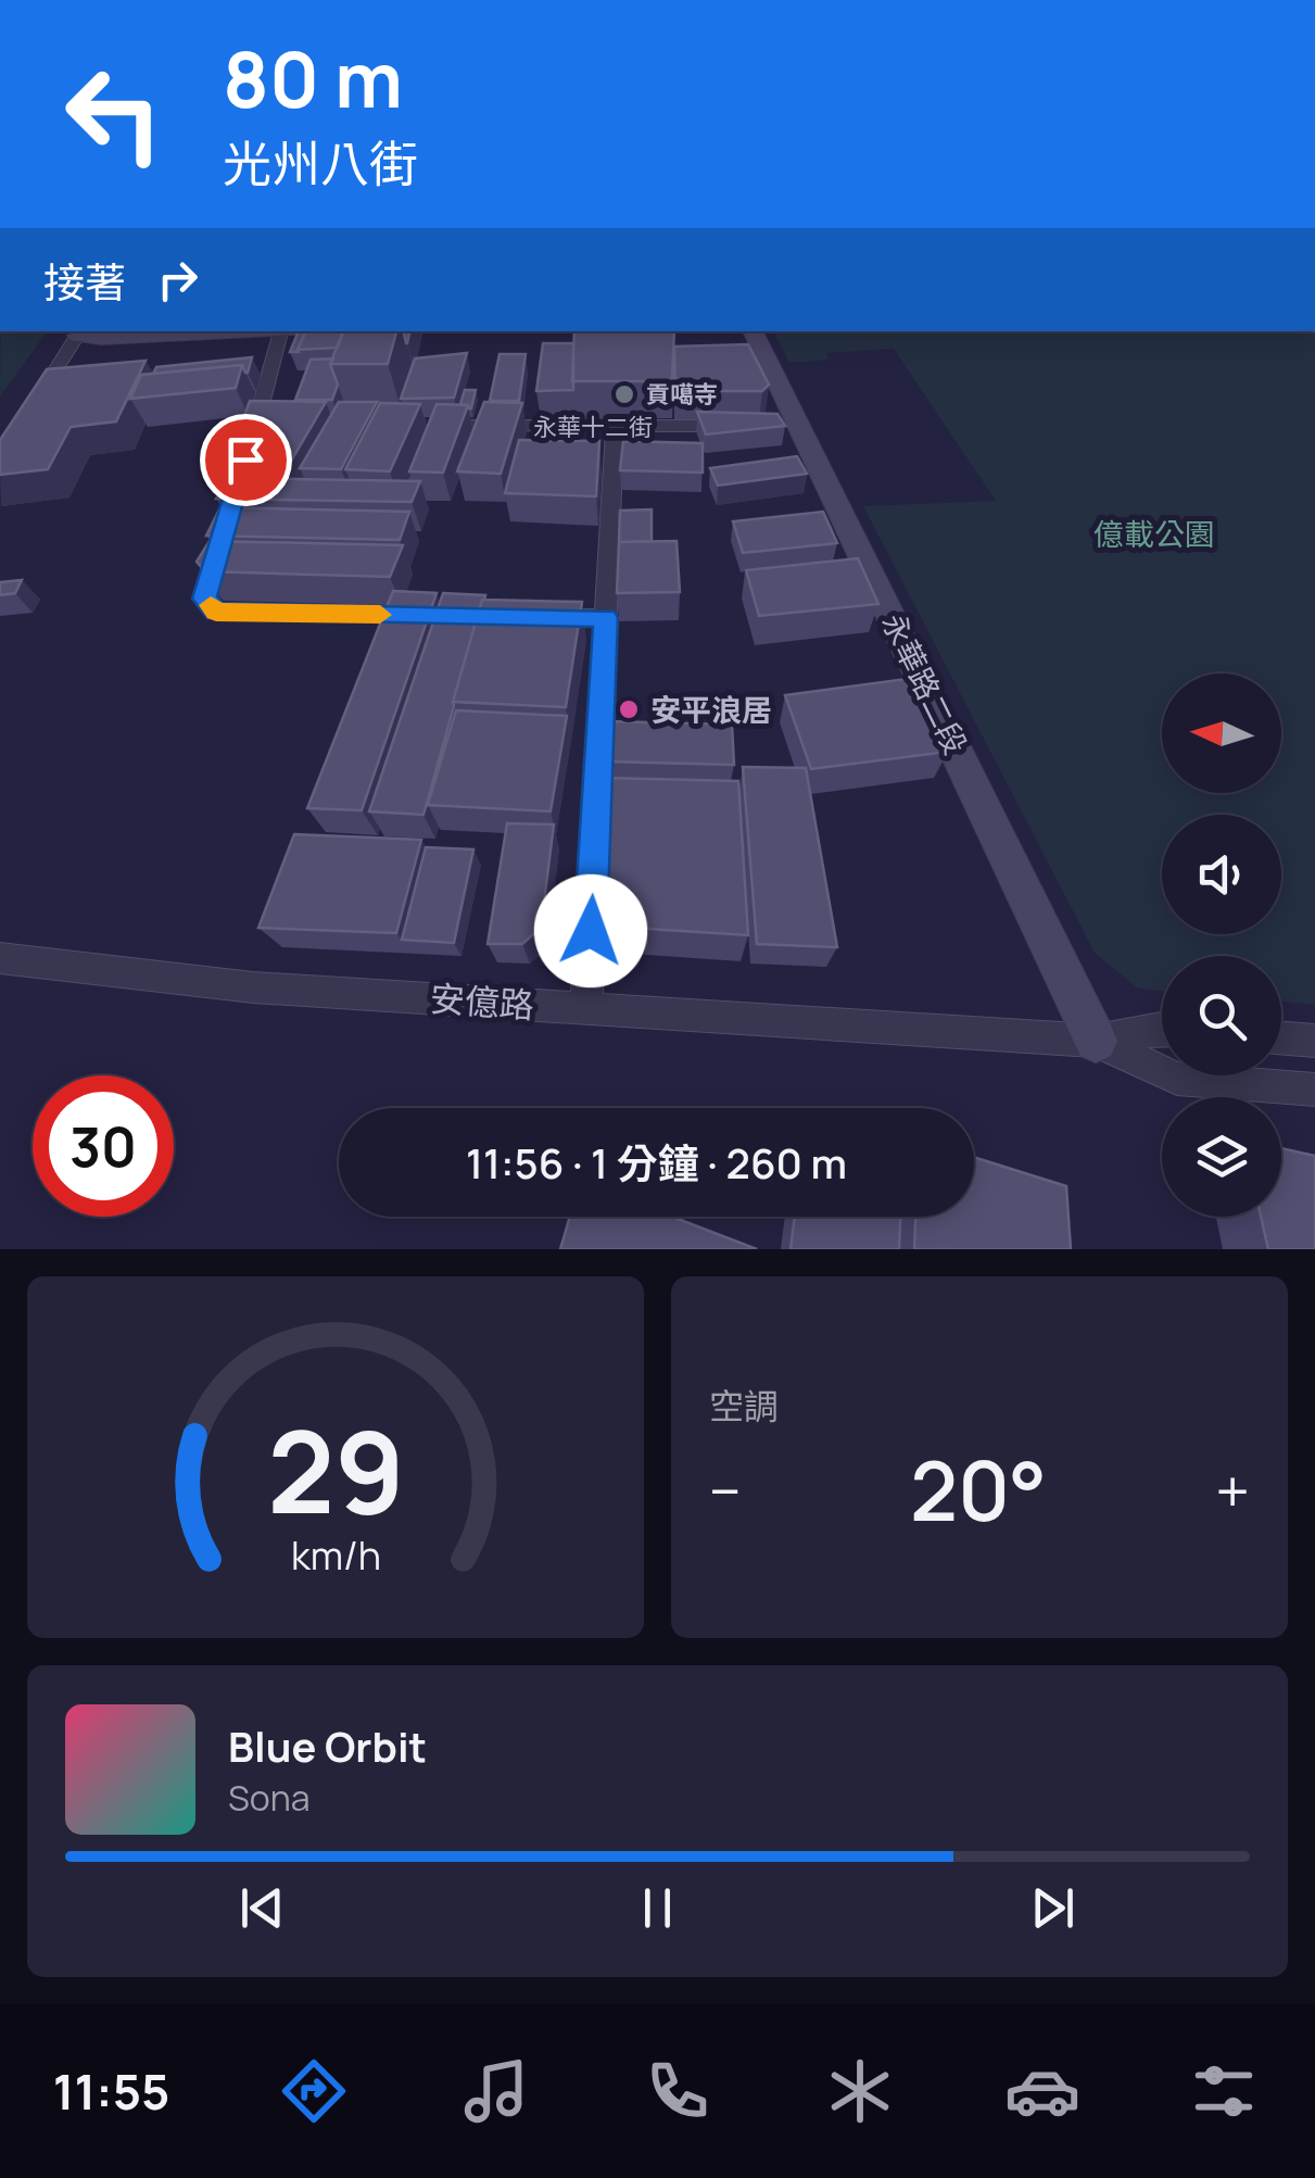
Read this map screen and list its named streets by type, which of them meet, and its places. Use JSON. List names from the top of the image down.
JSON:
{
  "streets": {
    "street": ["永華十二街", "永華路二段", "安億路"]
  },
  "crossings": [
    ["永華路二段", "安億路"]
  ],
  "parks": ["億載公園"],
  "places": ["貢噶寺", "安平浪居"],
  "north": "left",
  "page": {
    "turn": ["80 m", "光州八街"],
    "then": "接著",
    "limit": "30",
    "trip": "11:56 · 1 分鐘 · 260 m",
    "tile": "空調",
    "heat": ["−", "20°", "+"],
    "song": ["Blue Orbit", "Sona"],
    "tabs": "11:55",
    "gauge": ["29", "km/h"]
  }
}
